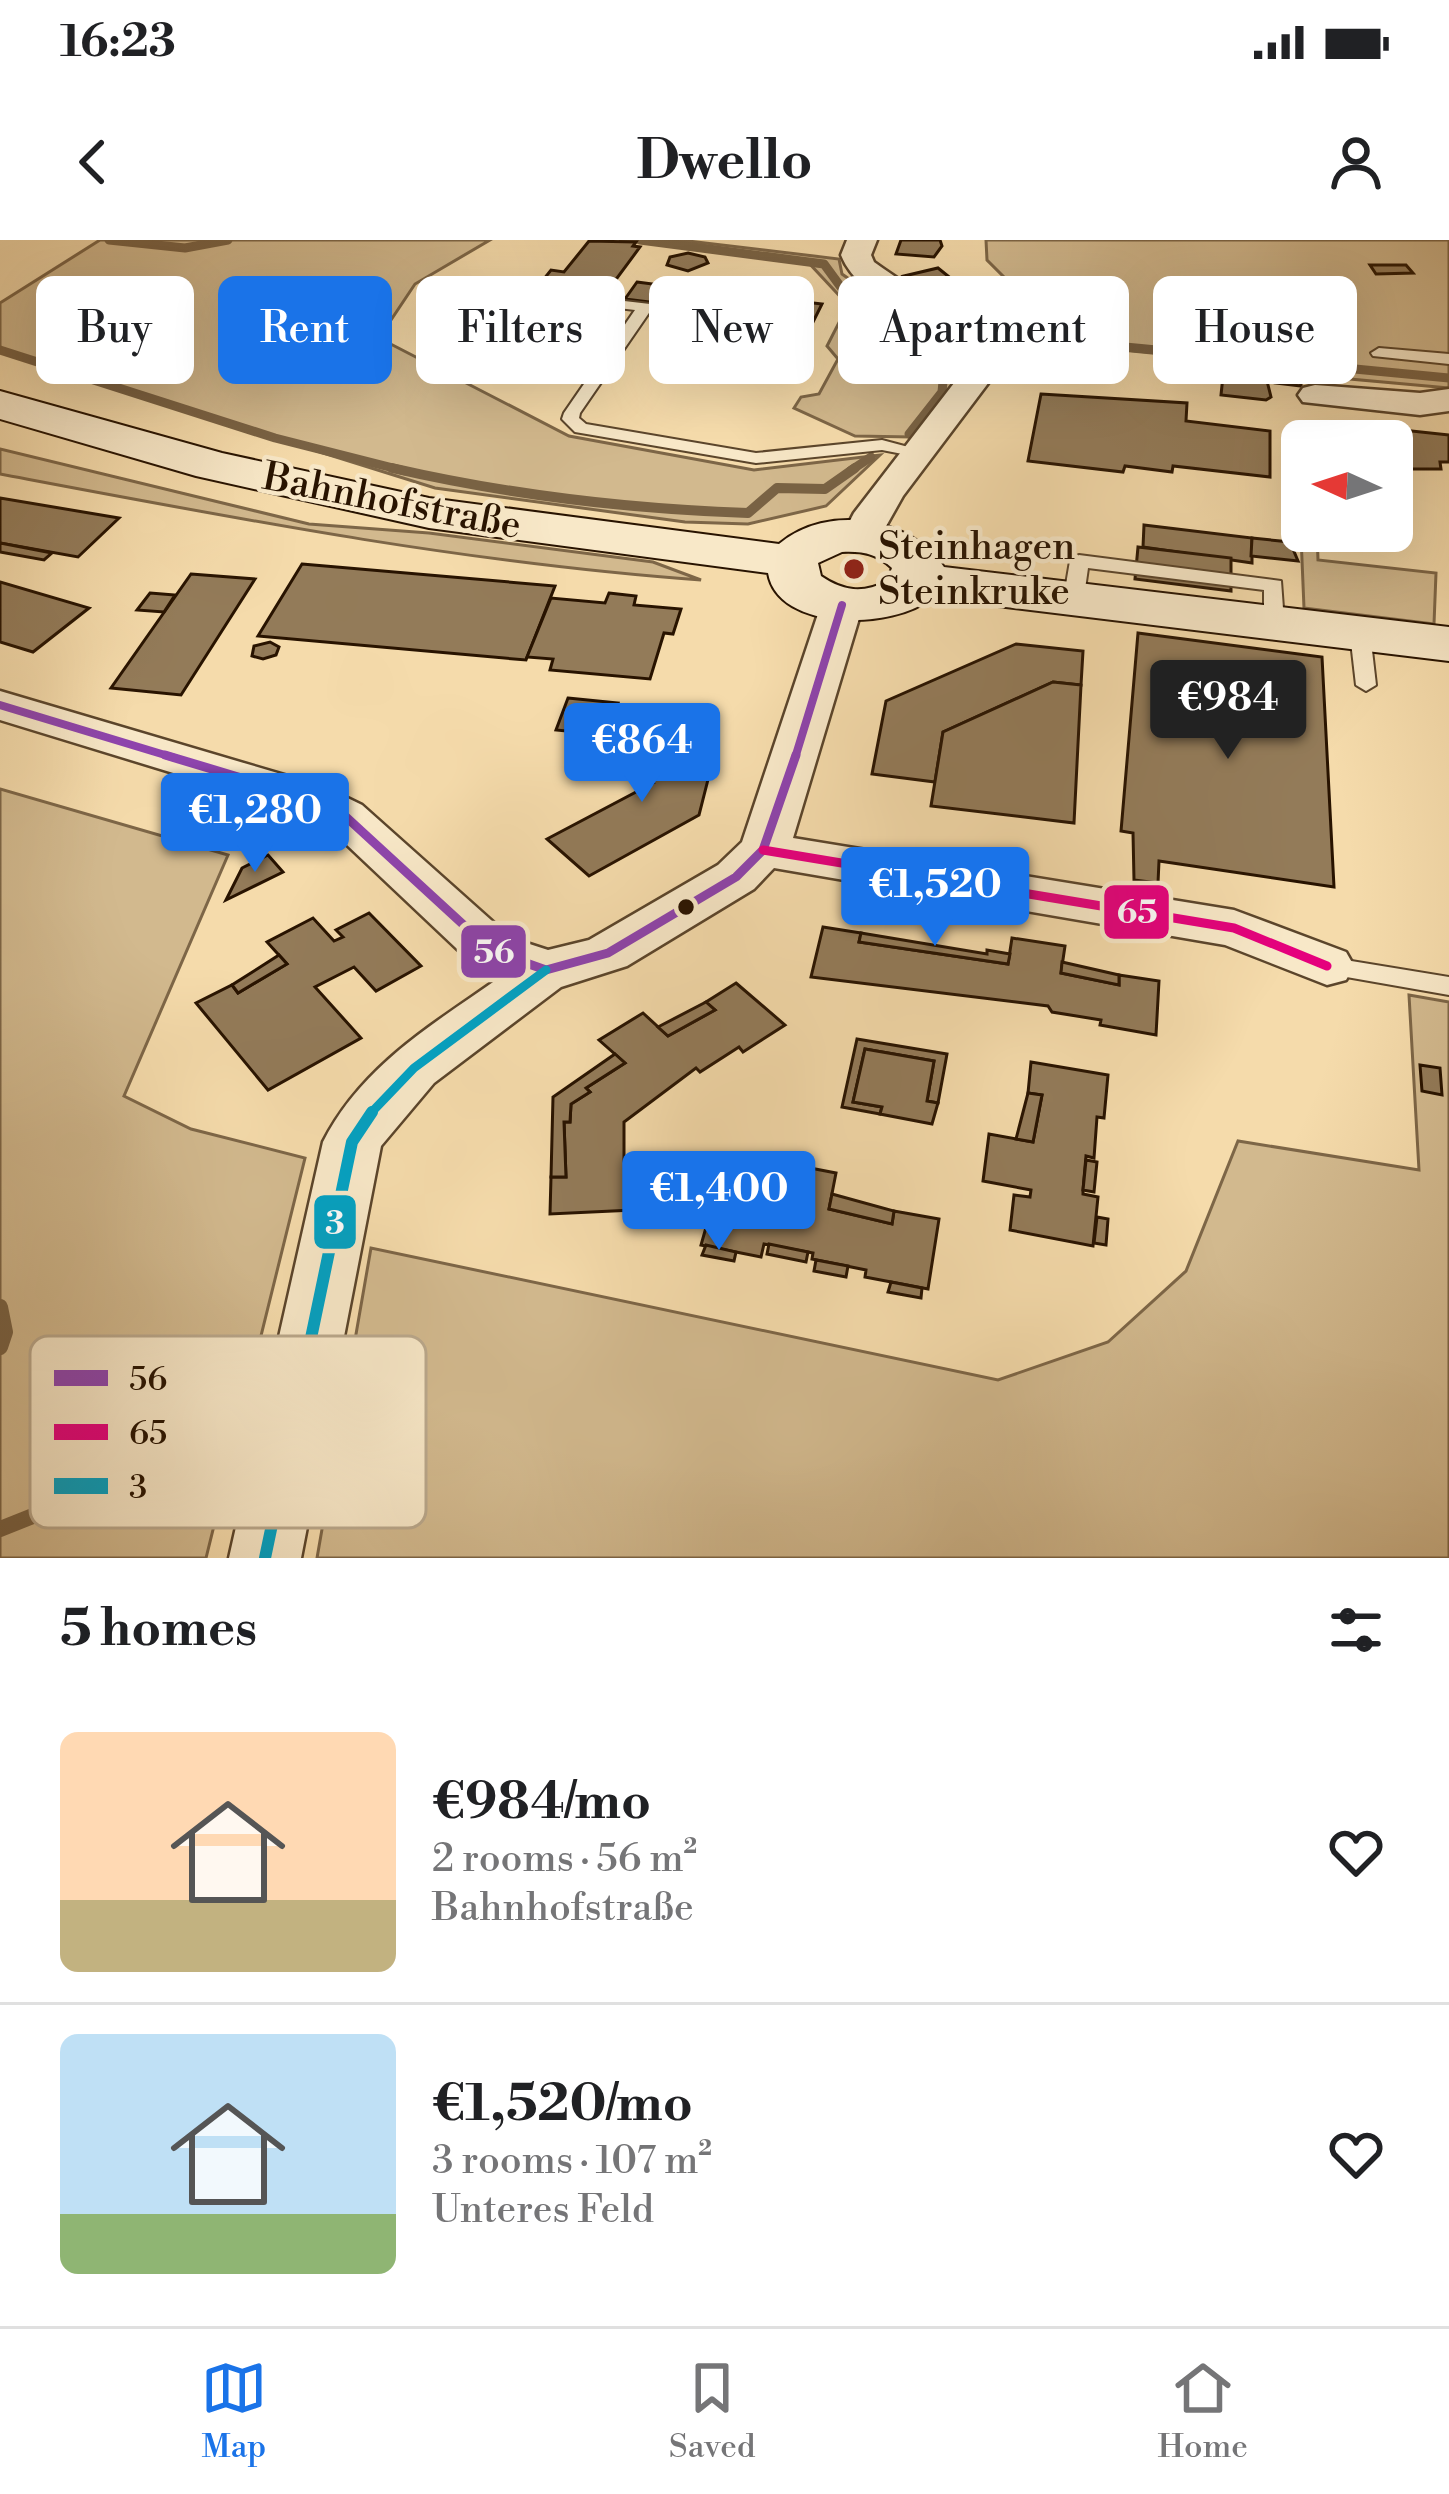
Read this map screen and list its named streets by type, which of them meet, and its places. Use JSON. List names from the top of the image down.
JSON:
{
  "streets": {
    "street": ["Bahnhofstraße"]
  },
  "places": ["Steinhagen Steinkruke"],
  "lines": ["transit line 56", "transit line 65", "transit line 3"],
  "legend": ["56", "65", "3"],
  "north": "left",
  "page": {
    "status": "16:23",
    "header": "Dwello",
    "chip": [
      "Buy",
      "Rent",
      "Filters",
      "New",
      "Apartment",
      "House"
    ],
    "price": [
      "€984",
      "€864",
      "€1,280",
      "€1,520",
      "€1,400"
    ],
    "heading": "5 homes",
    "list": [
      {
        "name": "€984/mo",
        "note": "2 rooms · 56 m² · Bahnhofstraße"
      },
      {
        "name": "€1,520/mo",
        "note": "3 rooms · 107 m² · Unteres Feld"
      }
    ],
    "tabs": ["Map", "Saved", "Home"]
  }
}
